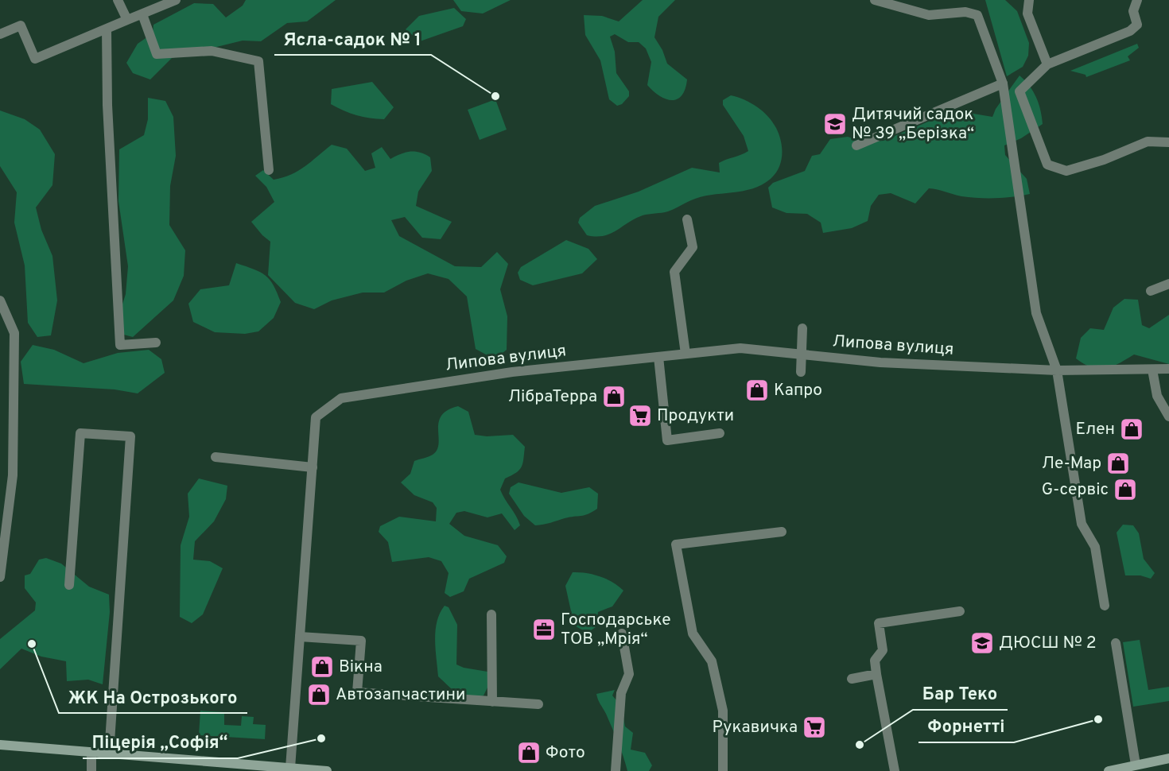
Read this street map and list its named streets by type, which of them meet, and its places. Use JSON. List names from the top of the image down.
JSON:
{
  "streets": {
    "street": ["Липова вулиця"]
  },
  "places": {
    "other": [
      "Ясла-садок № 1",
      "ЖК На Острозького",
      "Форнетті",
      "Піцерія „Софія“",
      "Бар Теко"
    ],
    "school or university": ["Дитячий садок № 39 „Берізка“", "ДЮСШ № 2"],
    "shop": [
      "Капро",
      "ЛібраТерра",
      "Елен",
      "Ле-Мар",
      "G-сервіс",
      "Вікна",
      "Автозапчастини",
      "Фото"
    ],
    "supermarket": ["Продукти", "Рукавичка"],
    "office": ["Господарське ТОВ „Мрія“"]
  }
}
